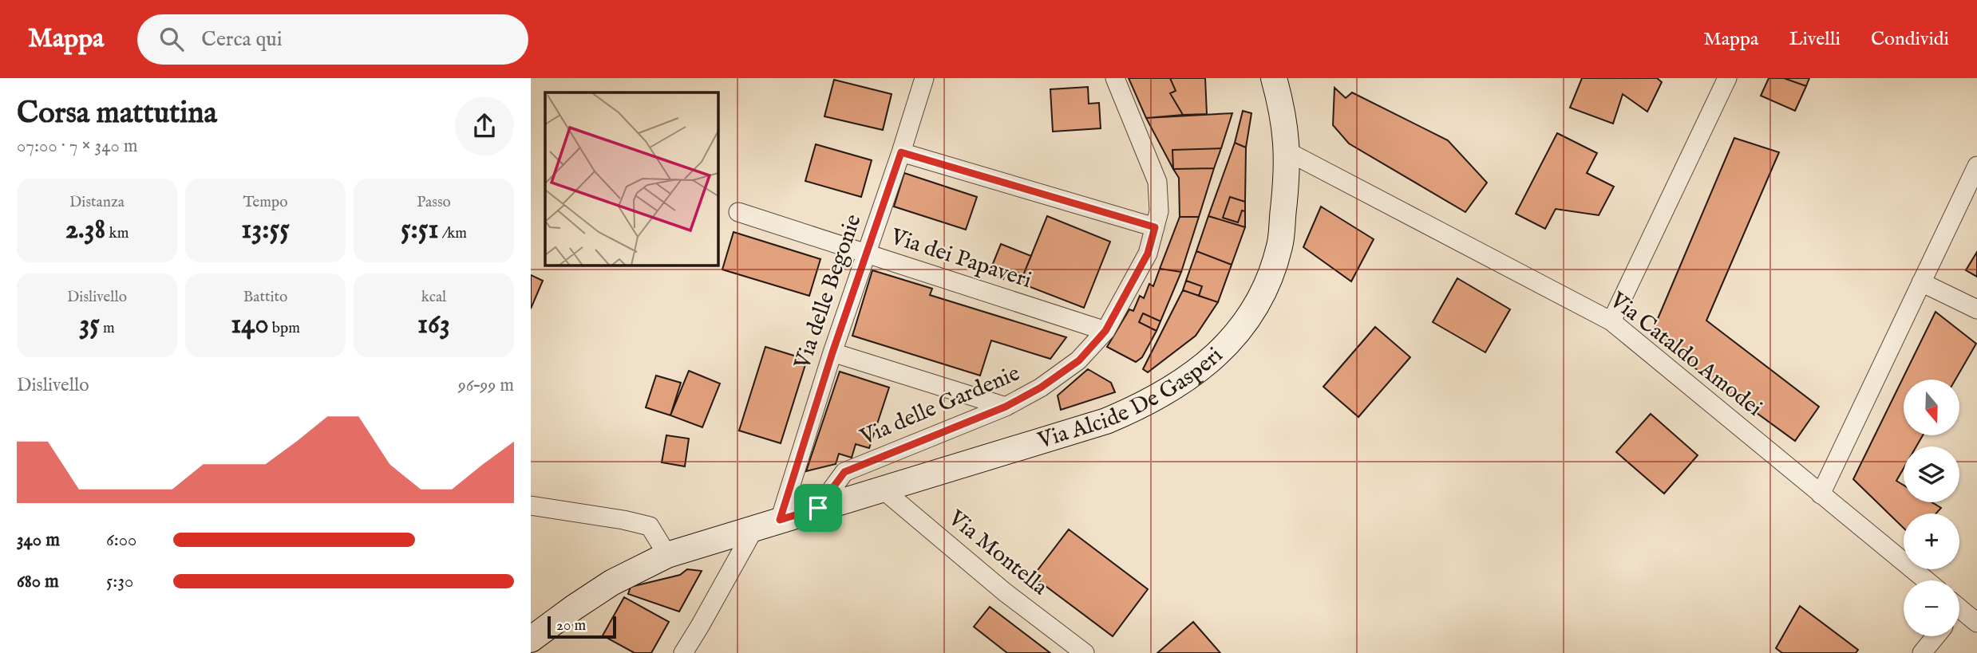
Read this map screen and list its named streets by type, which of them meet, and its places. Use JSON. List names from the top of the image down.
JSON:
{
  "streets": {
    "street": [
      "Via dei Papaveri",
      "Via delle Begonie",
      "Via Cataldo Amodei",
      "Via Alcide De Gasperi",
      "Via delle Gardenie",
      "Via Montella"
    ]
  },
  "crossings": [
    ["Via dei Papaveri", "Via delle Begonie"],
    ["Via dei Papaveri", "Via delle Gardenie"],
    ["Via delle Begonie", "Via Alcide De Gasperi"],
    ["Via Cataldo Amodei", "Via Alcide De Gasperi"],
    ["Via Alcide De Gasperi", "Via delle Gardenie"],
    ["Via Alcide De Gasperi", "Via Montella"]
  ],
  "scale_bar": "20 m",
  "north": "bottom",
  "page": {
    "header": "Mappa",
    "search": "Cerca qui",
    "nav": ["Mappa", "Livelli", "Condividi"],
    "heading": ["Corsa mattutina", "07:00 · 7 × 340 m"],
    "stats": [
      ["Distanza", "2.38 km"],
      ["Tempo", "13:55"],
      ["Passo", "5:51 /km"],
      ["Dislivello", "35 m"],
      ["Battito", "140 bpm"],
      ["kcal", "163"]
    ],
    "chart": ["Dislivello", "96–99 m"],
    "map_buttons": ["+", "−"],
    "list": [
      {
        "name": "340 m",
        "note": "6:00"
      },
      {
        "name": "680 m",
        "note": "5:30"
      }
    ],
    "scale": "20 m"
  }
}
